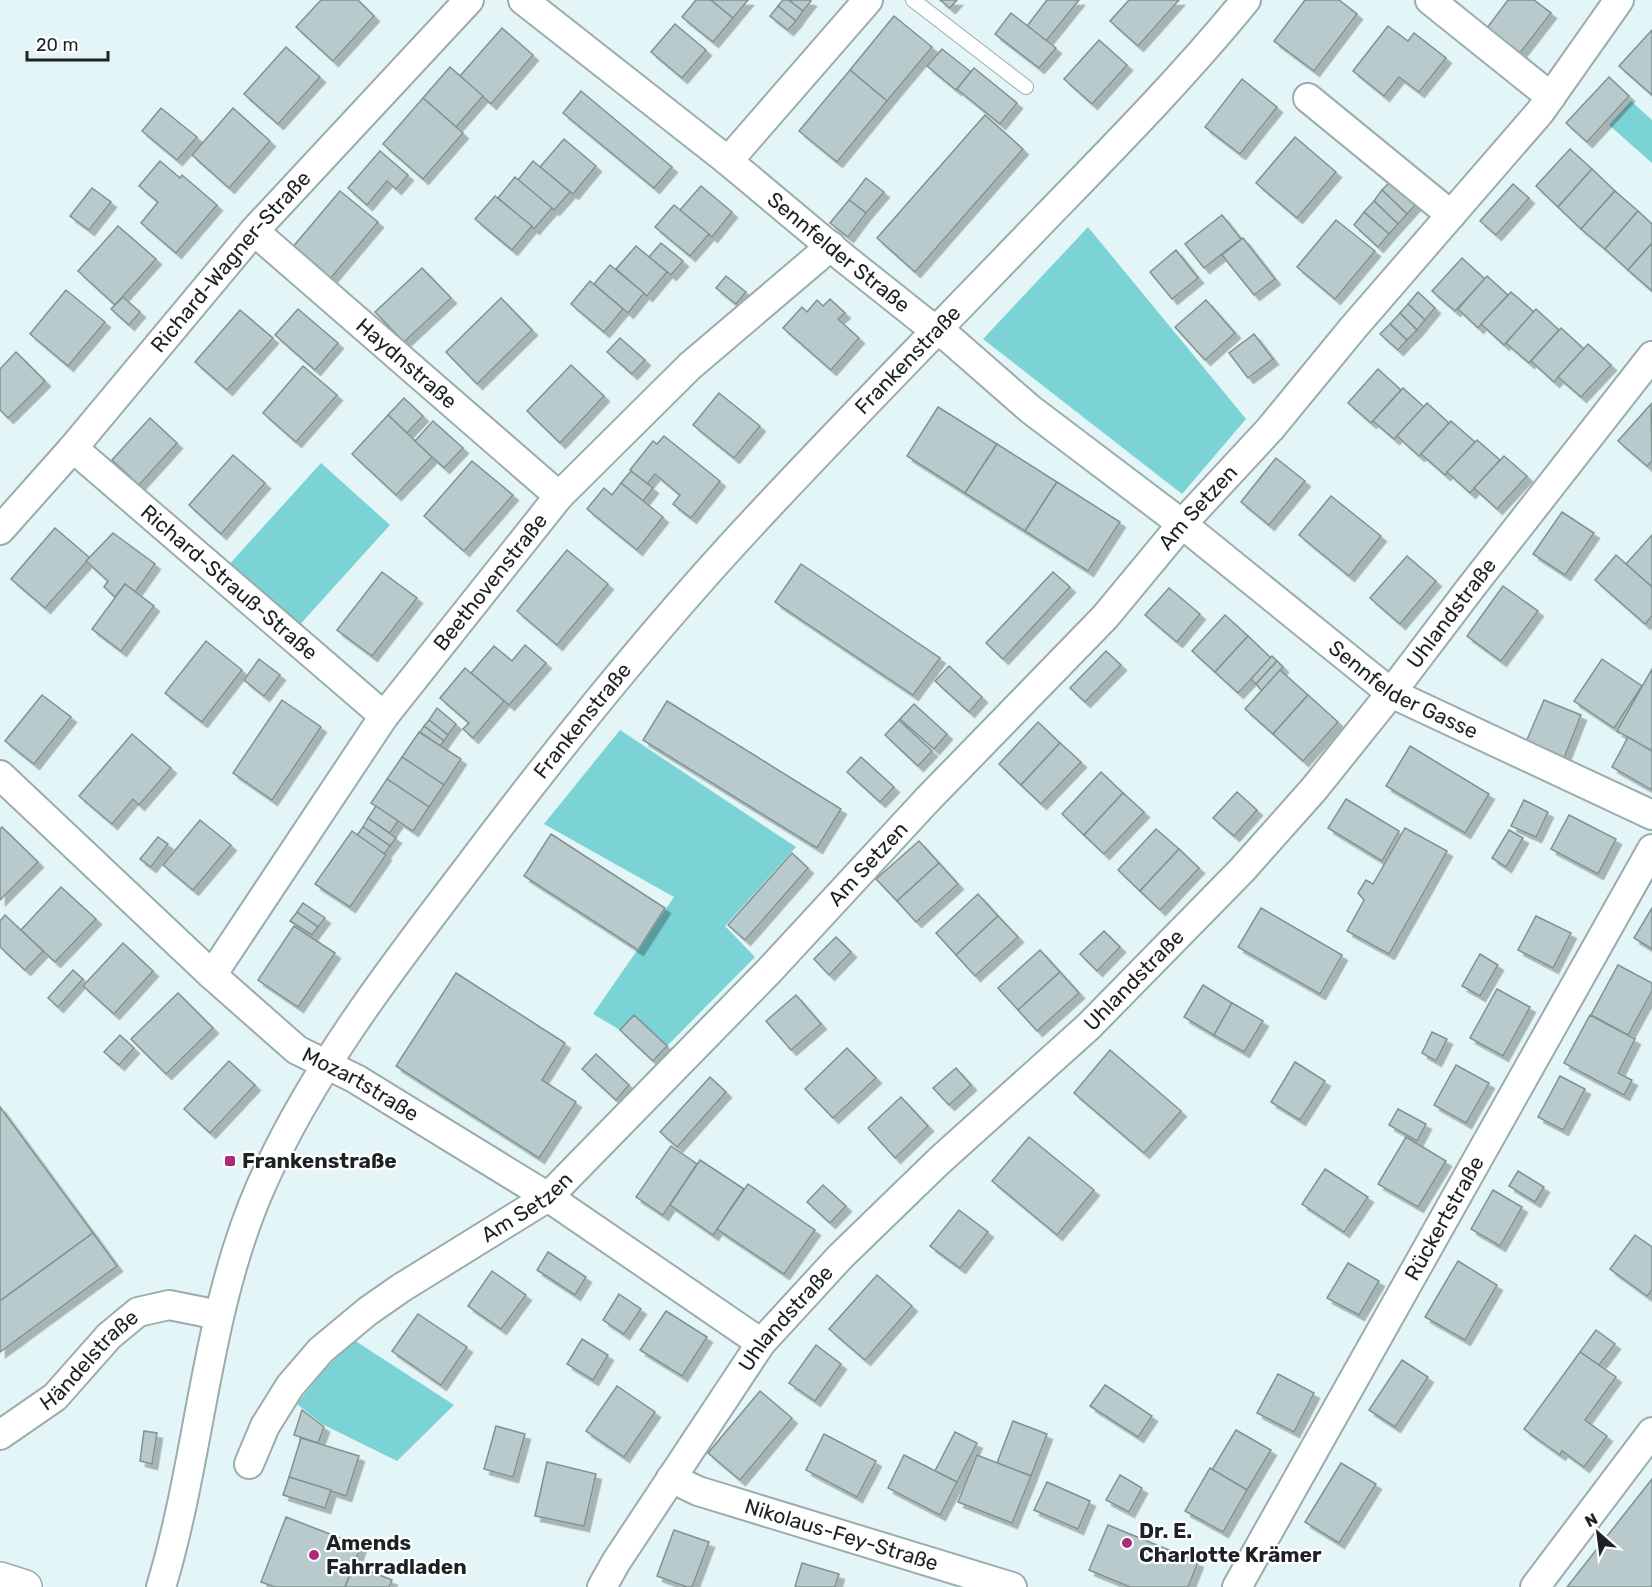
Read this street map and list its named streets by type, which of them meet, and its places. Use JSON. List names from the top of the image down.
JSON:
{
  "streets": {
    "street": [
      "Sennfelder Straße",
      "Richard-Wagner-Straße",
      "Frankenstraße",
      "Haydnstraße",
      "Am Setzen",
      "Richard-Strauß-Straße",
      "Beethovenstraße",
      "Uhlandstraße",
      "Sennfelder Gasse",
      "Mozartstraße",
      "Rückertstraße",
      "Händelstraße",
      "Nikolaus-Fey-Straße"
    ]
  },
  "crossings": [
    ["Sennfelder Straße", "Frankenstraße"],
    ["Sennfelder Straße", "Am Setzen"],
    ["Sennfelder Straße", "Beethovenstraße"],
    ["Sennfelder Straße", "Sennfelder Gasse"],
    ["Richard-Wagner-Straße", "Haydnstraße"],
    ["Richard-Wagner-Straße", "Richard-Strauß-Straße"],
    ["Frankenstraße", "Mozartstraße"],
    ["Frankenstraße", "Händelstraße"],
    ["Haydnstraße", "Beethovenstraße"],
    ["Am Setzen", "Sennfelder Gasse"],
    ["Am Setzen", "Mozartstraße"],
    ["Richard-Strauß-Straße", "Beethovenstraße"],
    ["Beethovenstraße", "Mozartstraße"],
    ["Uhlandstraße", "Sennfelder Gasse"],
    ["Uhlandstraße", "Mozartstraße"],
    ["Uhlandstraße", "Nikolaus-Fey-Straße"]
  ],
  "places": {
    "transit": ["Frankenstraße"],
    "other": ["Dr. E. Charlotte Krämer", "Amends Fahrradladen"]
  },
  "scale_bar": "20 m",
  "north": "top left"
}
